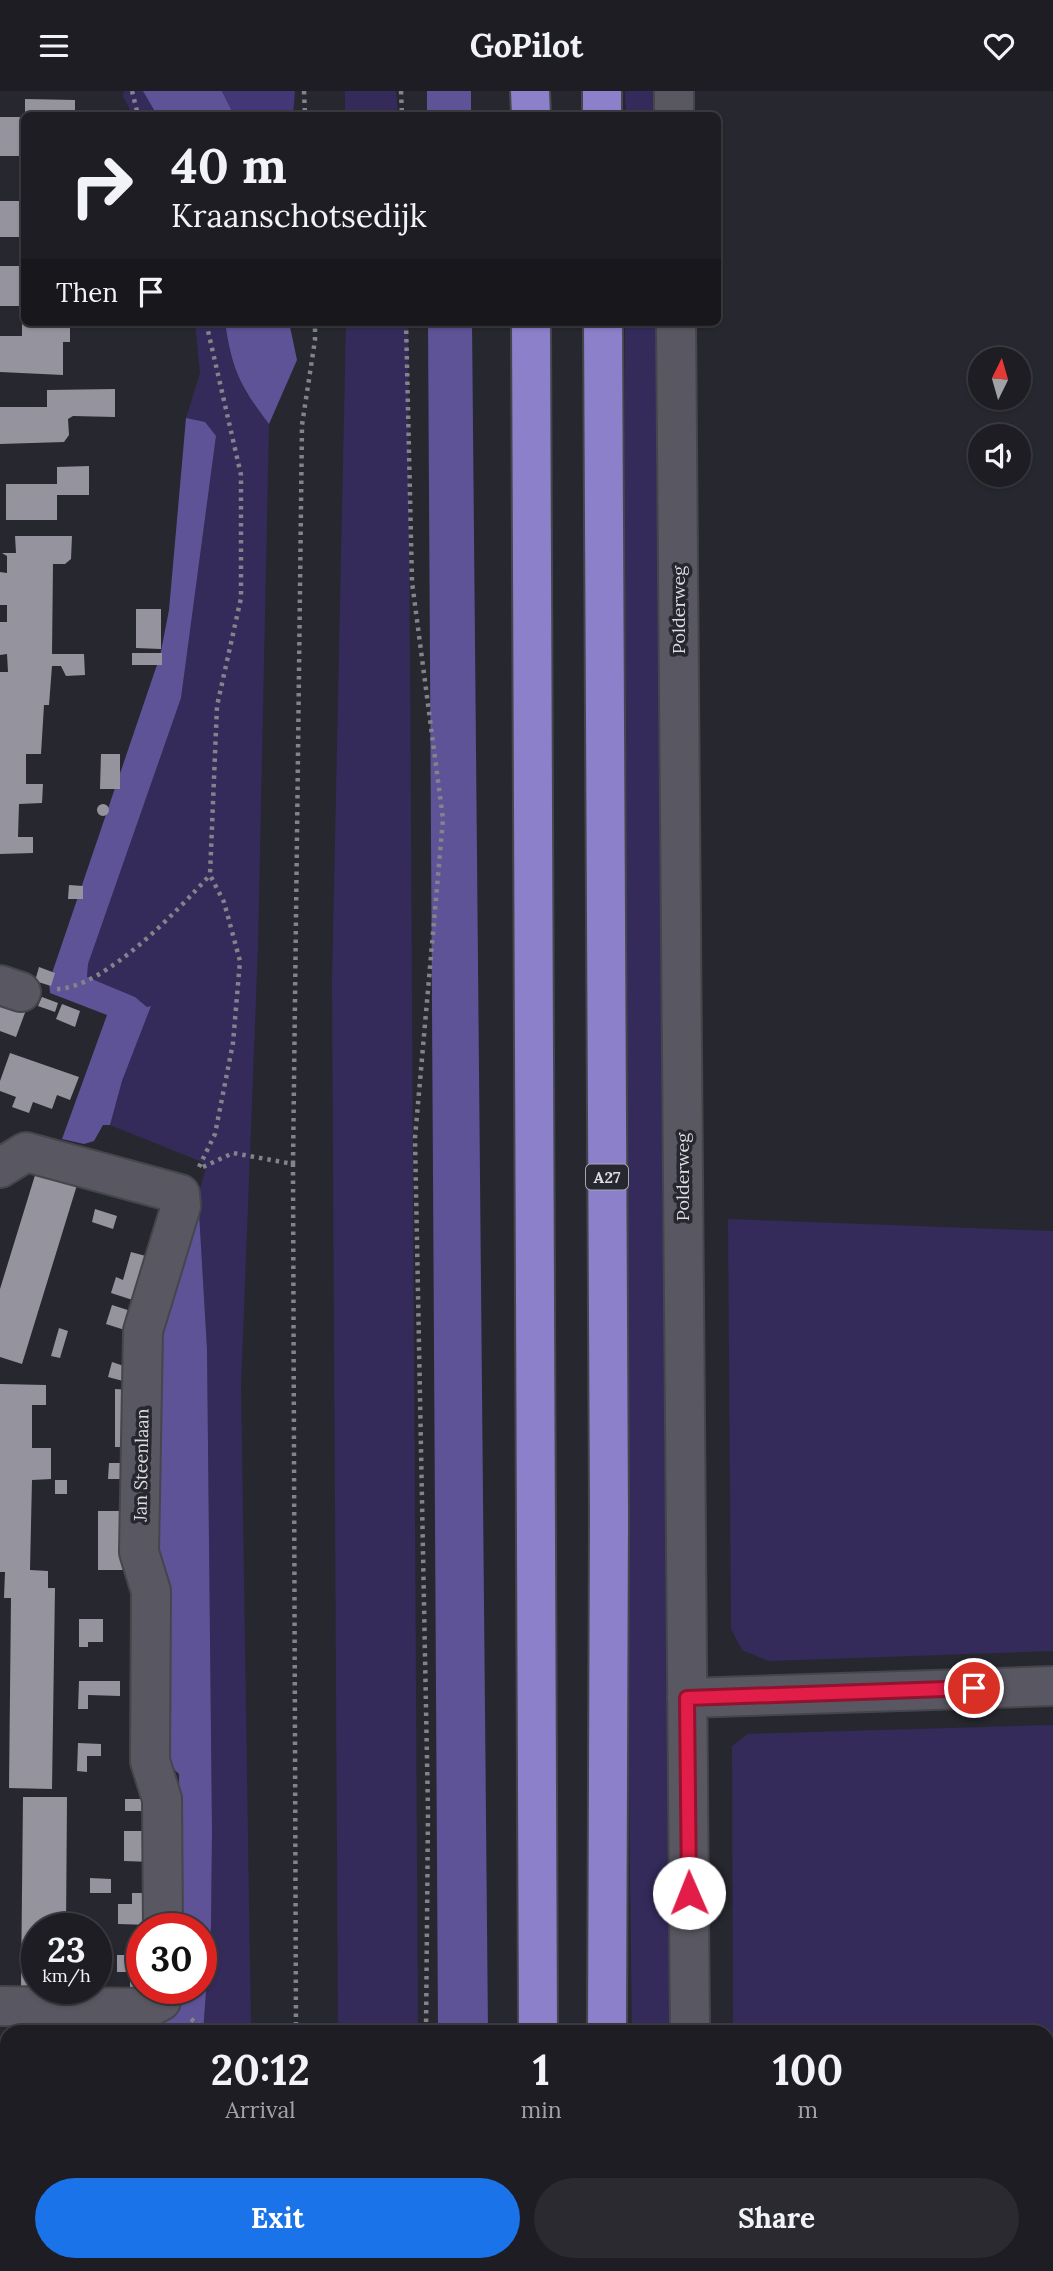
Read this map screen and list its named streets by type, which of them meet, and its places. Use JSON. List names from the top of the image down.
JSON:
{
  "streets": {
    "highway": ["A27"],
    "street": ["Polderweg", "Jan Steenlaan"]
  },
  "north": "top",
  "page": {
    "header": "GoPilot",
    "turn": ["40 m", "Kraanschotsedijk"],
    "then": "Then",
    "speed": "23 km/h",
    "limit": "30",
    "eta": [
      "20:12",
      "Arrival",
      "1",
      "min",
      "100",
      "m"
    ],
    "buttons": ["Exit", "Share"]
  }
}
